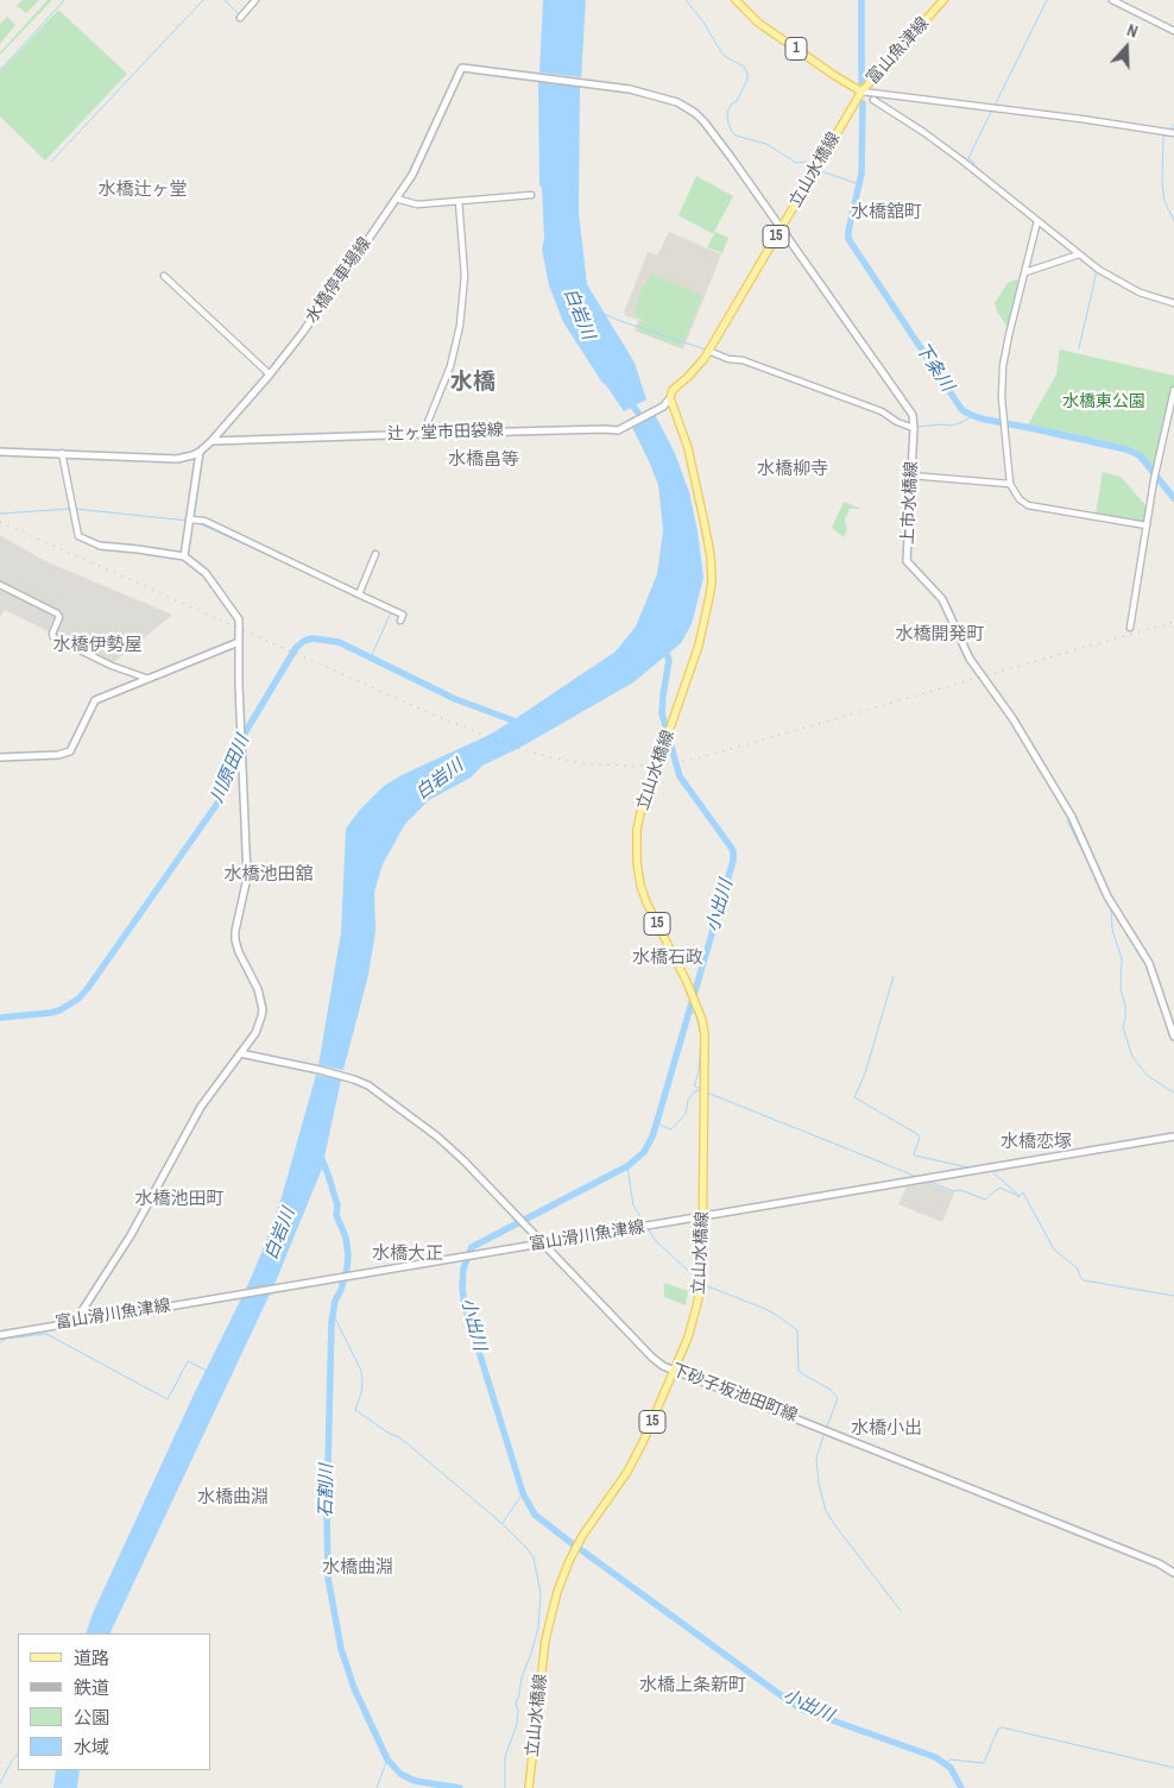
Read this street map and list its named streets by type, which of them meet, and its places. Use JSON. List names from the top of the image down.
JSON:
{
  "streets": {
    "main road": [
      "1",
      "富山魚津線",
      "立山水橋線",
      "15",
      "水橋停車場線",
      "辻ヶ堂市田袋線",
      "上市水橋線",
      "富山滑川魚津線",
      "下砂子坂池田町線"
    ]
  },
  "crossings": [
    ["富山魚津線", "立山水橋線"],
    ["立山水橋線", "辻ヶ堂市田袋線"],
    ["立山水橋線", "上市水橋線"],
    ["立山水橋線", "富山滑川魚津線"],
    ["立山水橋線", "下砂子坂池田町線"],
    ["水橋停車場線", "辻ヶ堂市田袋線"],
    ["水橋停車場線", "上市水橋線"],
    ["富山滑川魚津線", "下砂子坂池田町線"]
  ],
  "districts": [
    "水橋辻ヶ堂",
    "水橋舘町",
    "水橋",
    "水橋畠等",
    "水橋柳寺",
    "水橋開発町",
    "水橋伊勢屋",
    "水橋池田舘",
    "水橋石政",
    "水橋恋塚",
    "水橋池田町",
    "水橋大正",
    "水橋小出",
    "水橋曲淵",
    "水橋曲淵",
    "水橋上条新町"
  ],
  "water": [
    "白岩川",
    "下条川",
    "川原田川",
    "小出川",
    "石割川"
  ],
  "parks": ["水橋東公園"],
  "legend": [
    "道路",
    "鉄道",
    "公園",
    "水域"
  ],
  "north": "top"
}
